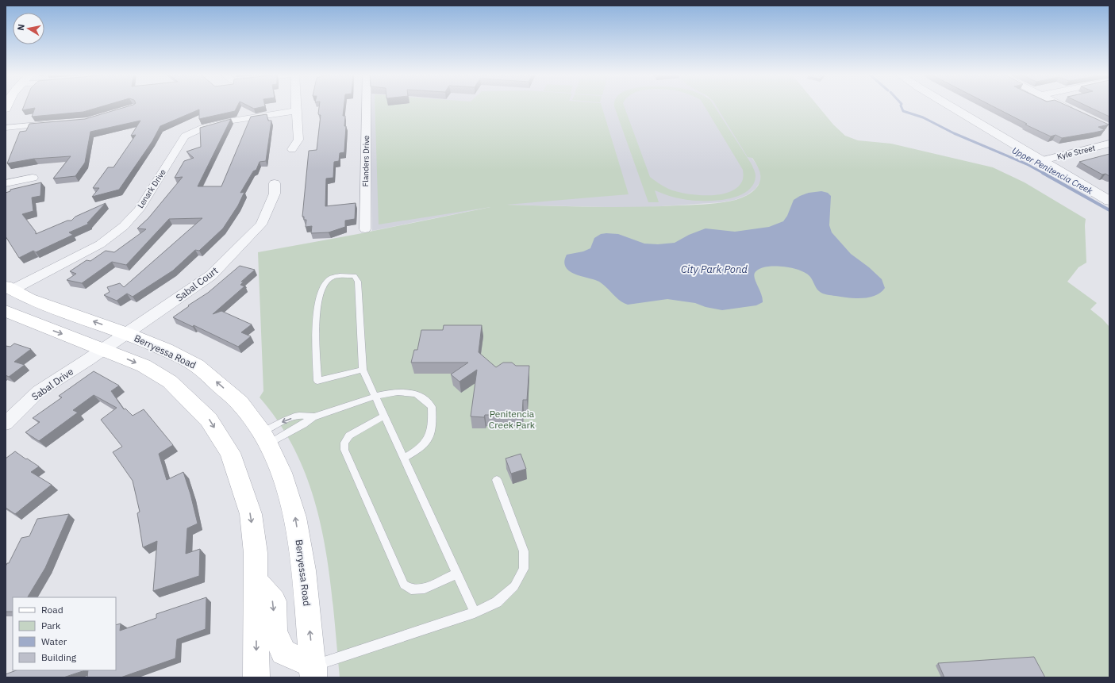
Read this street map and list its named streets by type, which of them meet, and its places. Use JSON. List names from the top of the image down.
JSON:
{
  "streets": {
    "main road": ["Berryessa Road"],
    "street": [
      "Kyle Street",
      "Flanders Drive",
      "Lenark Drive",
      "Sabal Court",
      "Sabal Drive"
    ]
  },
  "crossings": [
    ["Lenark Drive", "Berryessa Road"],
    ["Sabal Court", "Berryessa Road"],
    ["Sabal Court", "Sabal Drive"]
  ],
  "water": ["Upper Penitencia Creek", "City Park Pond"],
  "parks": ["Penitencia Creek Park"],
  "legend": [
    "Road",
    "Park",
    "Water",
    "Building"
  ],
  "north": "left"
}
